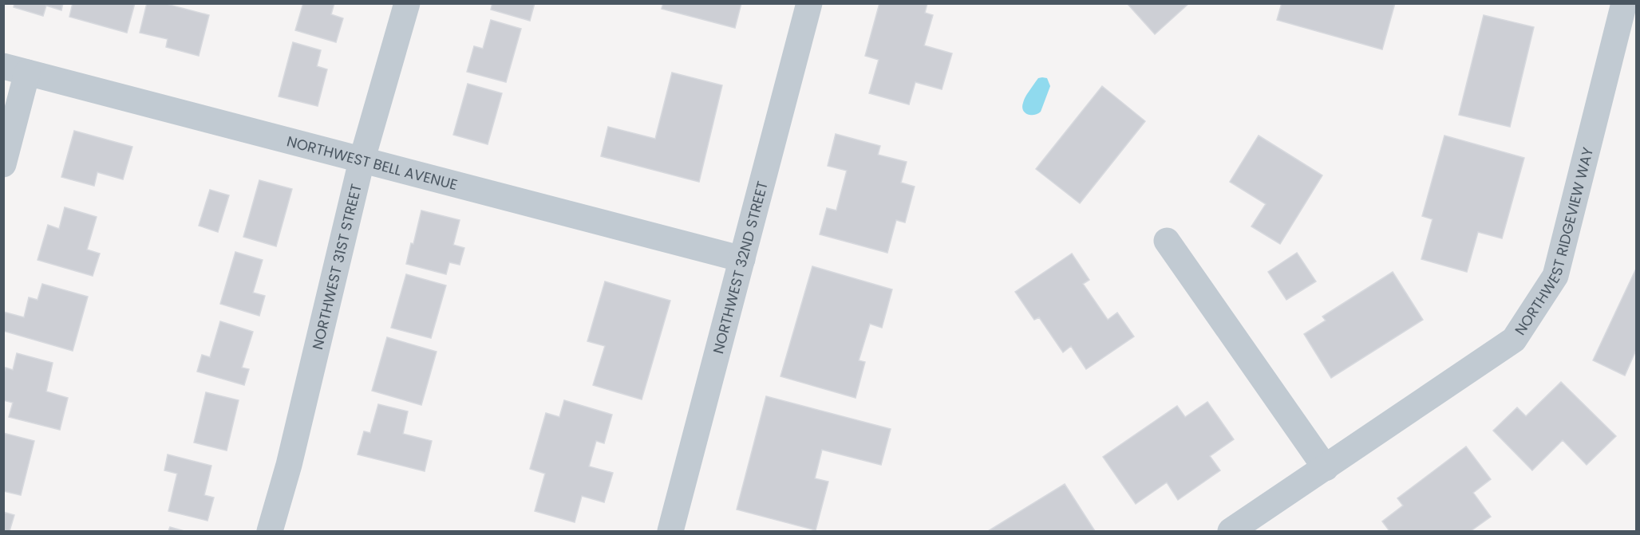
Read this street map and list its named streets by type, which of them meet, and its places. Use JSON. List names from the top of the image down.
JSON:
{
  "streets": {
    "street": [
      "NORTHWEST BELL AVENUE",
      "NORTHWEST RIDGEVIEW WAY",
      "NORTHWEST 31ST STREET",
      "NORTHWEST 32ND STREET"
    ]
  },
  "crossings": [
    ["NORTHWEST BELL AVENUE", "NORTHWEST 31ST STREET"],
    ["NORTHWEST BELL AVENUE", "NORTHWEST 32ND STREET"]
  ]
}
